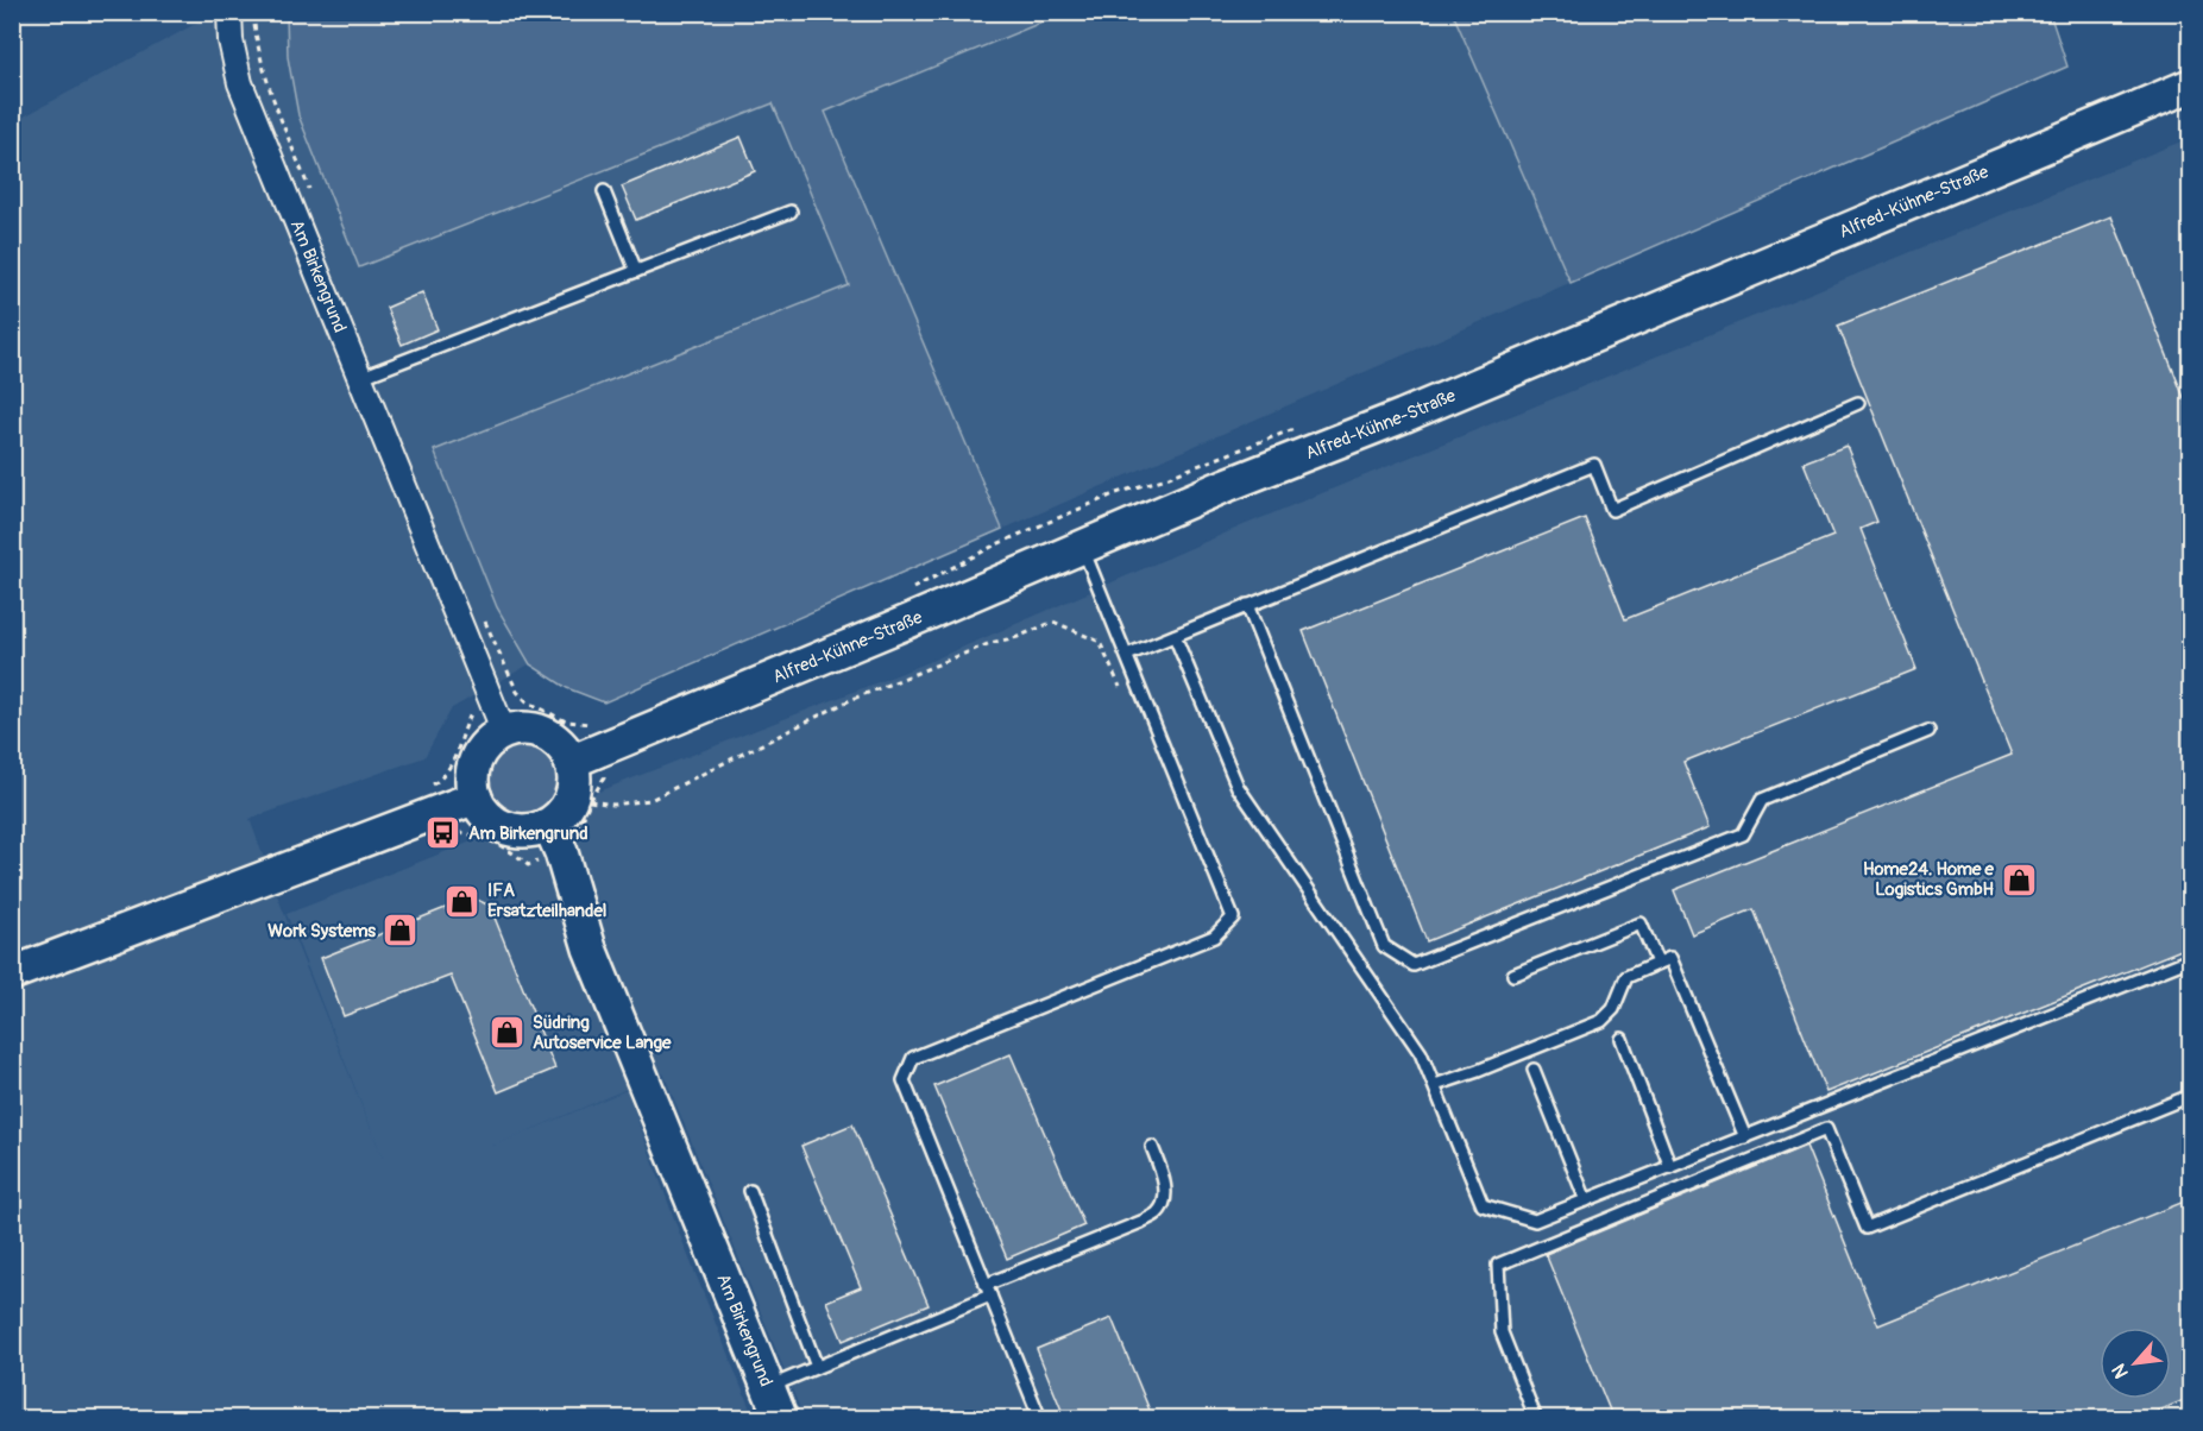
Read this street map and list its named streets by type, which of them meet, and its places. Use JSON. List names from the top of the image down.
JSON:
{
  "streets": {
    "main road": ["Alfred-Kühne-Straße", "Am Birkengrund"]
  },
  "crossings": [
    ["Alfred-Kühne-Straße", "Am Birkengrund"]
  ],
  "places": {
    "bus stop": ["Am Birkengrund"],
    "shop": [
      "Home24. Home e Logistics GmbH",
      "IFA Ersatzteilhandel",
      "Work Systems",
      "Südring Autoservice Lange"
    ]
  },
  "north": "bottom left"
}
